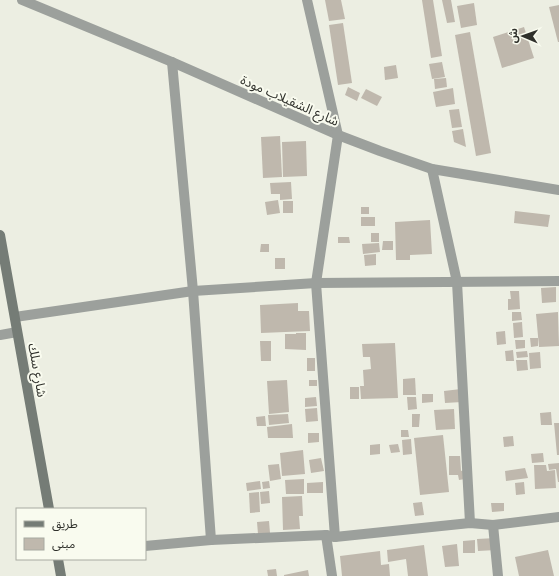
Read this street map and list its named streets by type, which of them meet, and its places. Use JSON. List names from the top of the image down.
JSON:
{
  "streets": {
    "street": ["شارع الشقيلاب مودة", "شارع سلك"]
  },
  "legend": ["طريق", "مبنى"],
  "north": "left"
}
